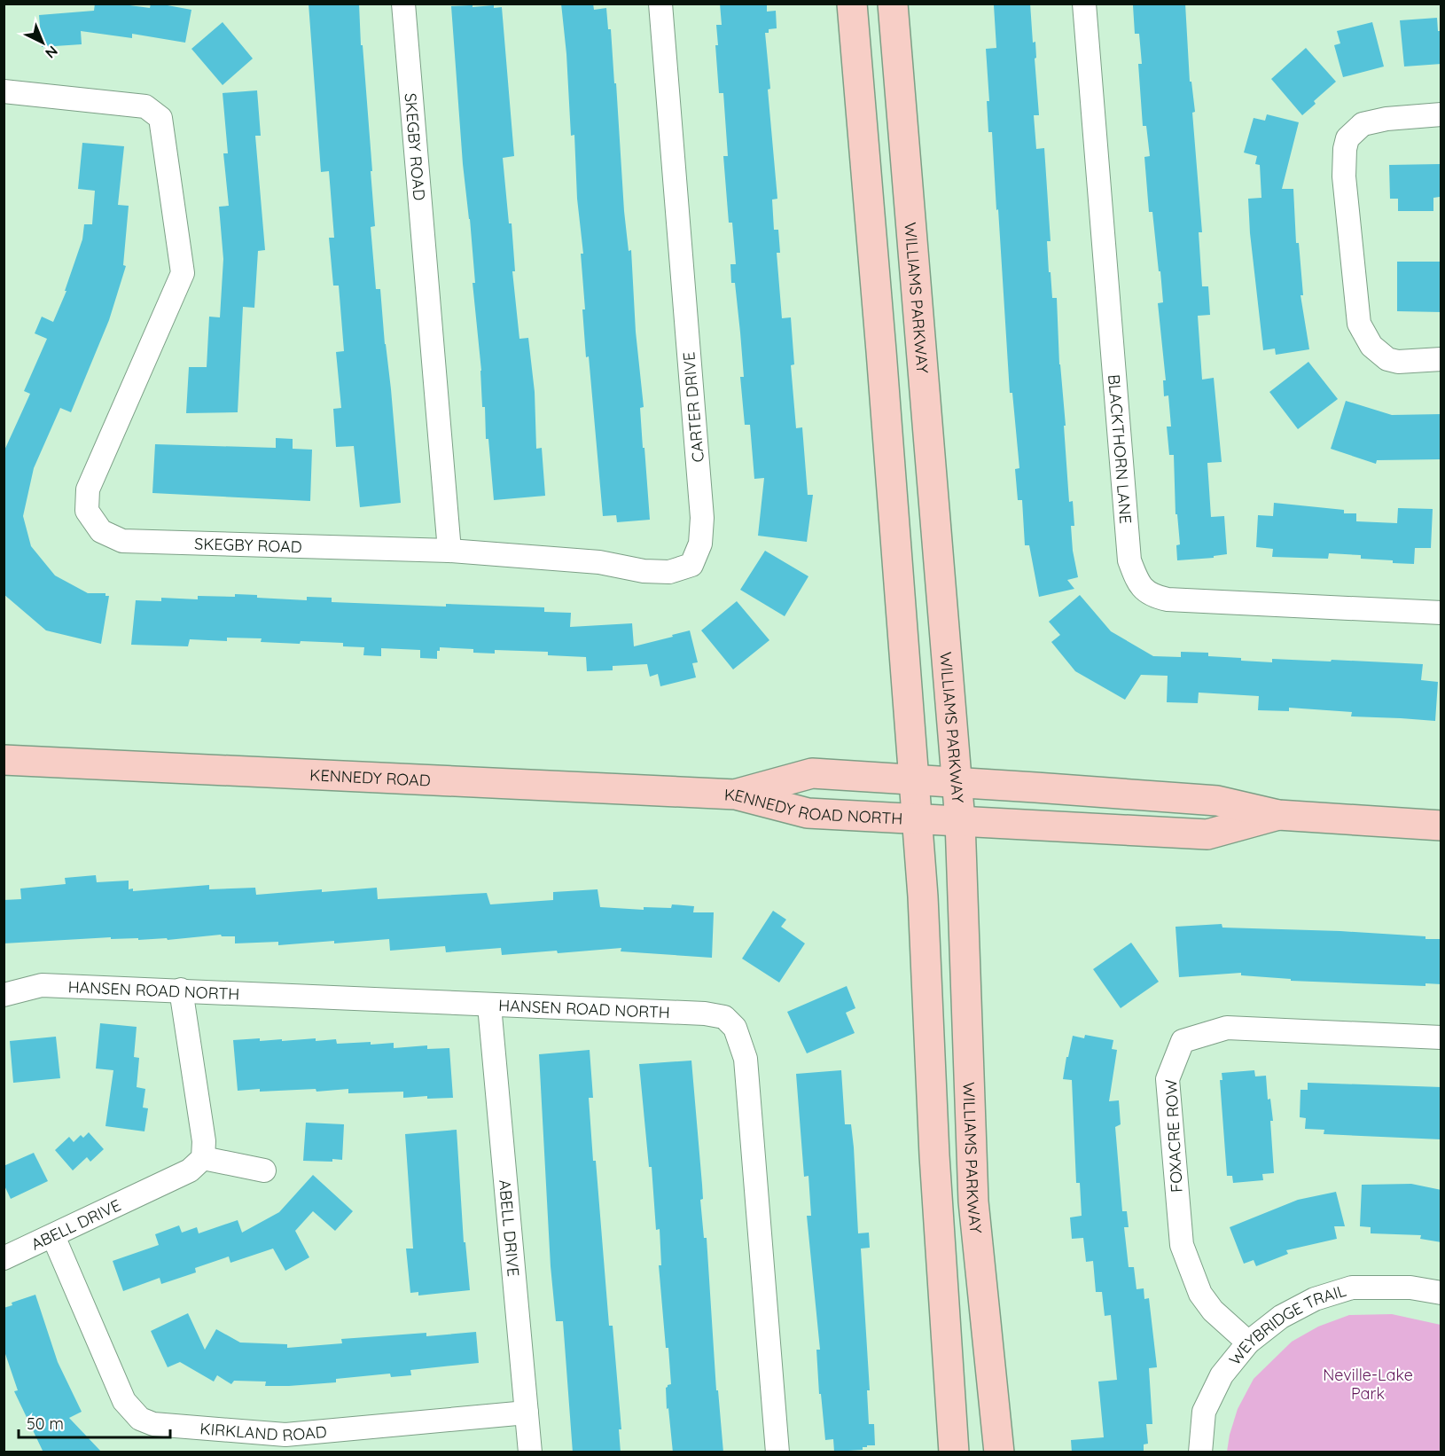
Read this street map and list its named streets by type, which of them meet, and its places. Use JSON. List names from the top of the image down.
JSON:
{
  "streets": {
    "main road": ["WILLIAMS PARKWAY", "KENNEDY ROAD", "KENNEDY ROAD NORTH"],
    "street": [
      "SKEGBY ROAD",
      "CARTER DRIVE",
      "BLACKTHORN LANE",
      "HANSEN ROAD NORTH",
      "FOXACRE ROW",
      "ABELL DRIVE",
      "WEYBRIDGE TRAIL",
      "KIRKLAND ROAD"
    ]
  },
  "crossings": [
    ["SKEGBY ROAD", "CARTER DRIVE"],
    ["WILLIAMS PARKWAY", "KENNEDY ROAD NORTH"],
    ["KENNEDY ROAD", "KENNEDY ROAD NORTH"],
    ["HANSEN ROAD NORTH", "ABELL DRIVE"],
    ["FOXACRE ROW", "WEYBRIDGE TRAIL"],
    ["ABELL DRIVE", "KIRKLAND ROAD"]
  ],
  "parks": ["Neville-Lake Park"],
  "scale_bar": "50 m",
  "north": "bottom right"
}
